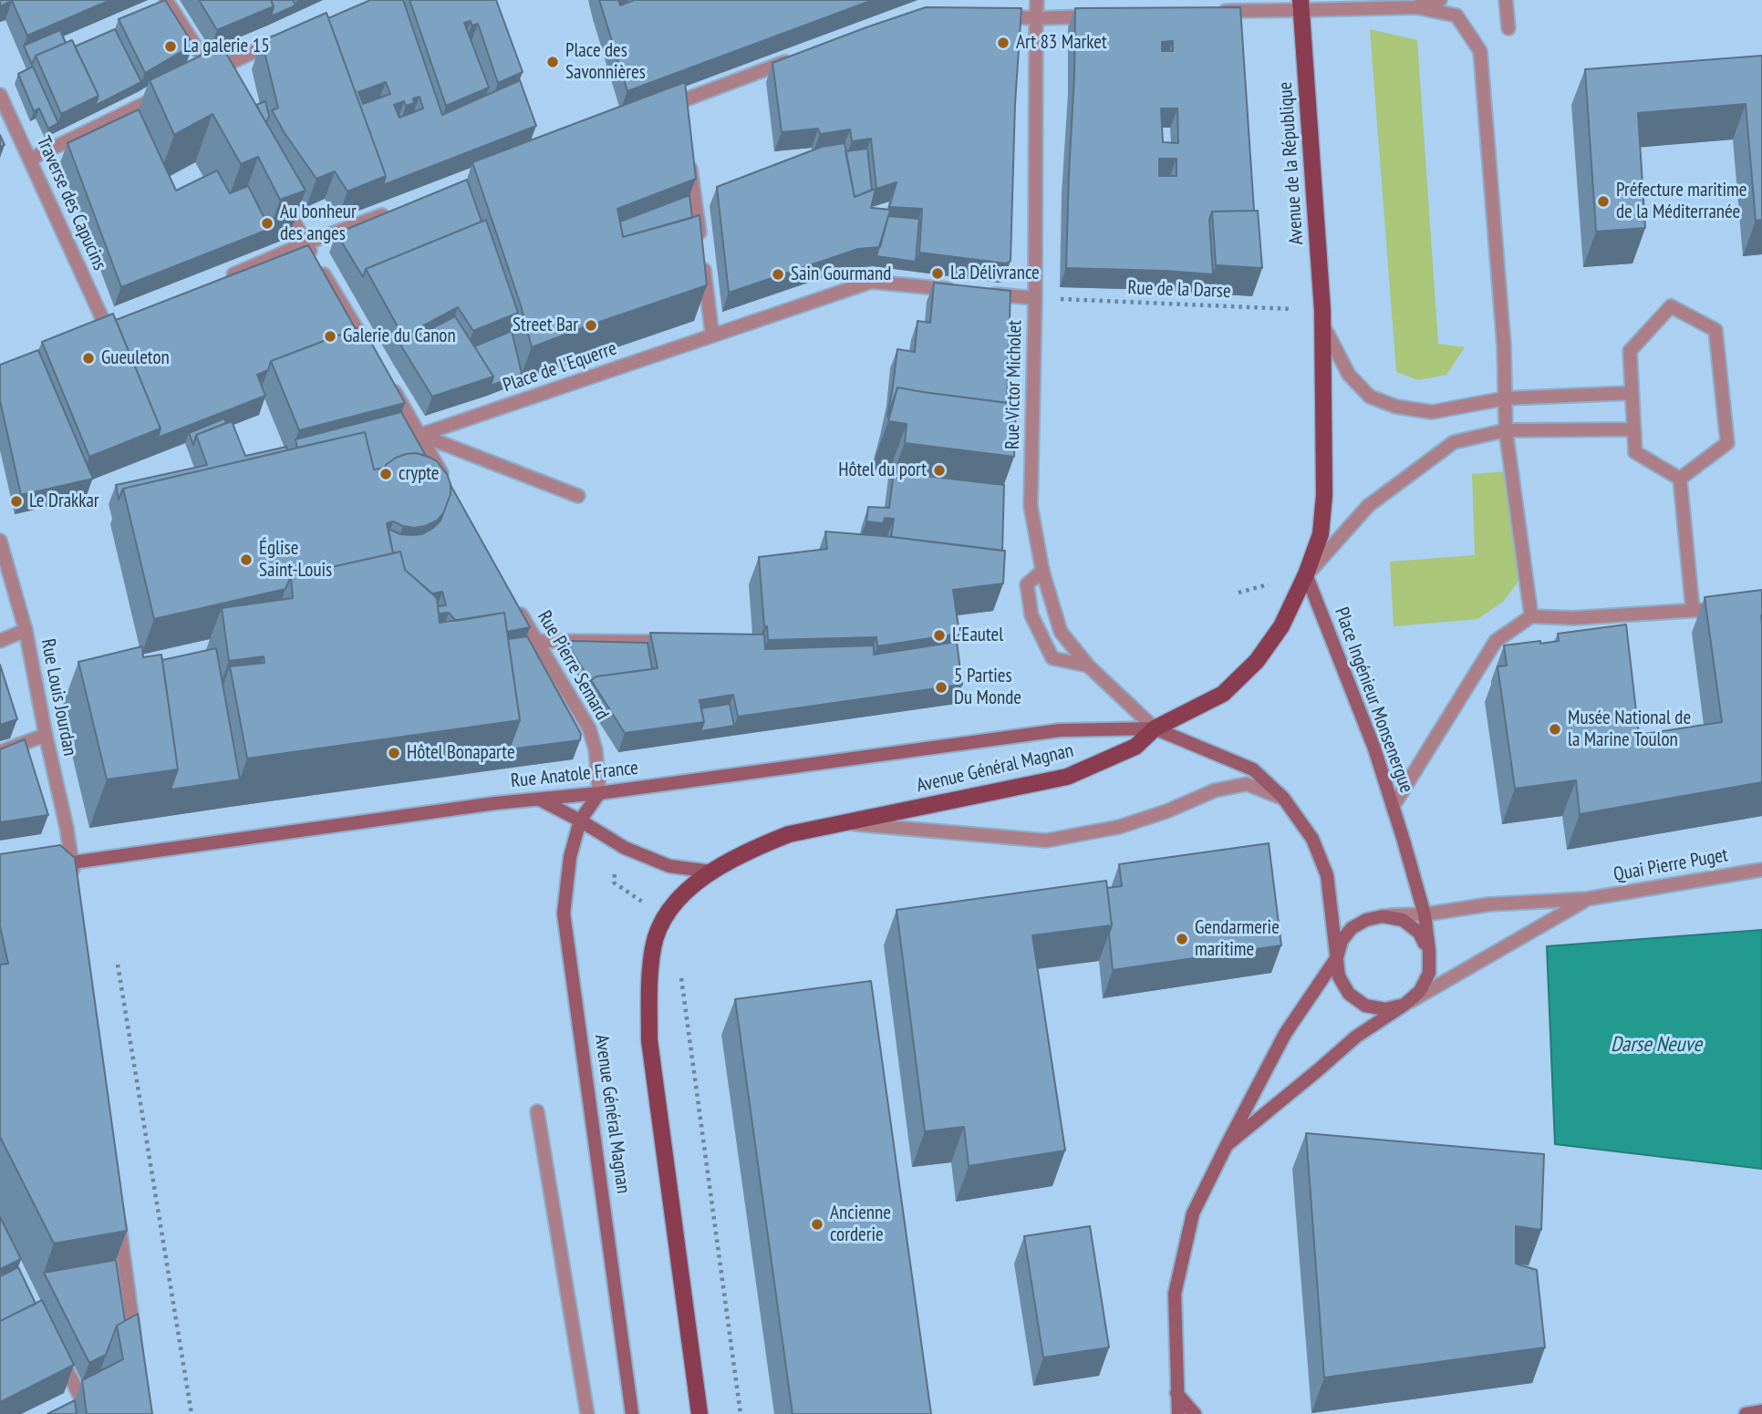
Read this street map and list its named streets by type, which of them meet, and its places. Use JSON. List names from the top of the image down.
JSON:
{
  "streets": {
    "main road": ["Avenue de la République", "Avenue Général Magnan"],
    "street": [
      "Traverse des Capucins",
      "Place de l'Equerre",
      "Rue Victor Micholet",
      "Rue Pierre Semard",
      "Rue Louis Jourdan",
      "Place Ingénieur Monsenergue",
      "Rue Anatole France",
      "Quai Pierre Puget"
    ],
    "path": ["Rue de la Darse"]
  },
  "crossings": [
    ["Avenue de la République", "Rue de la Darse"],
    ["Avenue de la République", "Avenue Général Magnan"],
    ["Rue de la Darse", "Rue Victor Micholet"],
    ["Rue de la Darse", "Avenue Général Magnan"],
    ["Rue Victor Micholet", "Avenue Général Magnan"],
    ["Rue Victor Micholet", "Rue Anatole France"],
    ["Rue Pierre Semard", "Avenue Général Magnan"],
    ["Rue Pierre Semard", "Rue Anatole France"],
    ["Rue Louis Jourdan", "Rue Anatole France"],
    ["Place Ingénieur Monsenergue", "Avenue Général Magnan"],
    ["Avenue Général Magnan", "Rue Anatole France"]
  ],
  "water": ["Darse Neuve"],
  "places": [
    "Art 83 Market",
    "La galerie 15",
    "Place des Savonnières",
    "Préfecture maritime de la Méditerranée",
    "Au bonheur des anges",
    "La Délivrance",
    "Sain Gourmand",
    "Street Bar",
    "Galerie du Canon",
    "Gueuleton",
    "Hôtel du port",
    "crypte",
    "Le Drakkar",
    "Église Saint-Louis",
    "L'Eautel",
    "5 Parties Du Monde",
    "Musée National de la Marine Toulon",
    "Hôtel Bonaparte",
    "Gendarmerie maritime",
    "Ancienne corderie"
  ]
}
